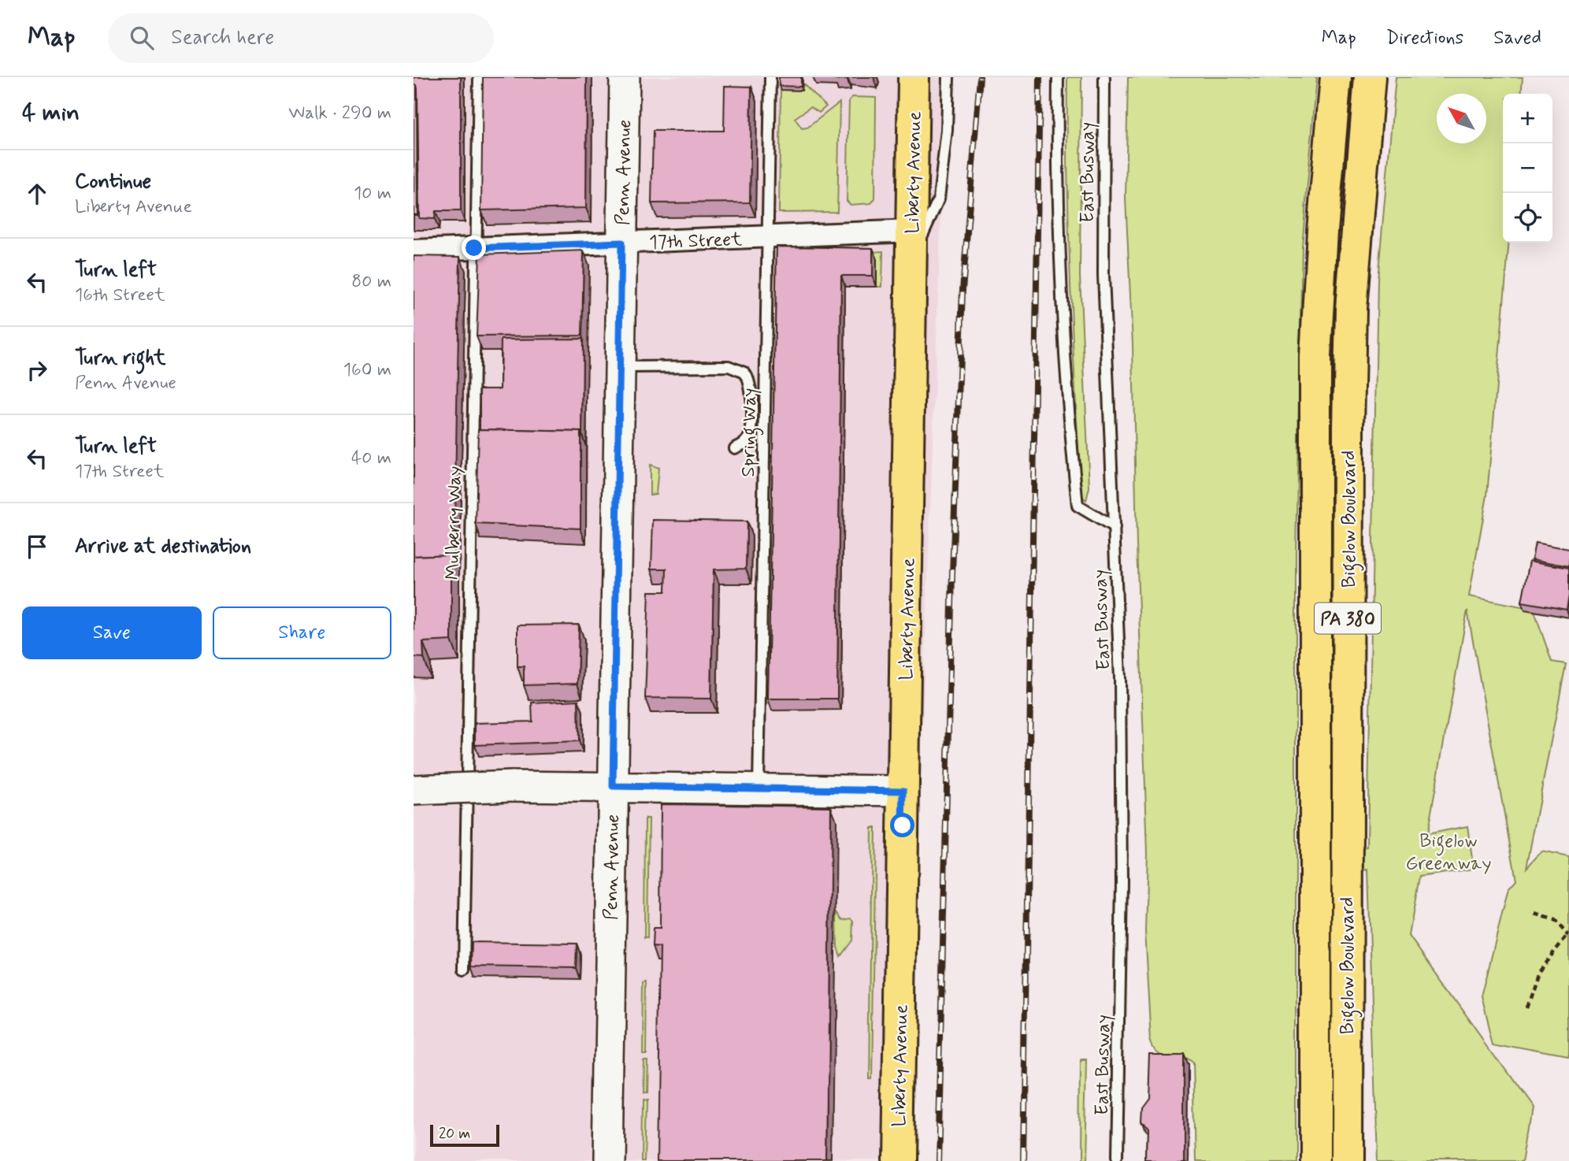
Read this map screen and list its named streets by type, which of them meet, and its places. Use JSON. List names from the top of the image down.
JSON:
{
  "streets": {
    "main road": ["Liberty Avenue", "Bigelow Boulevard", "PA 380"],
    "street": ["Penn Avenue", "17th Street"],
    "lane": ["East Busway", "Spring Way", "Mulberry Way"]
  },
  "crossings": [
    ["Penn Avenue", "17th Street"],
    ["Liberty Avenue", "17th Street"],
    ["17th Street", "Spring Way"],
    ["17th Street", "Mulberry Way"]
  ],
  "parks": ["Bigelow Greenway"],
  "scale_bar": "20 m",
  "north": "top left",
  "page": {
    "header": "Map",
    "search": "Search here",
    "nav": ["Map", "Directions", "Saved"],
    "heading": ["4 min", "Walk · 290 m"],
    "map_buttons": ["+", "−"],
    "list": [
      ["Continue", "Liberty Avenue", "10 m"],
      ["Turn left", "16th Street", "80 m"],
      ["Turn right", "Penn Avenue", "160 m"],
      ["Turn left", "17th Street", "40 m"],
      "Arrive at destination"
    ],
    "buttons": ["Save", "Share"],
    "scale": "20 m"
  }
}
